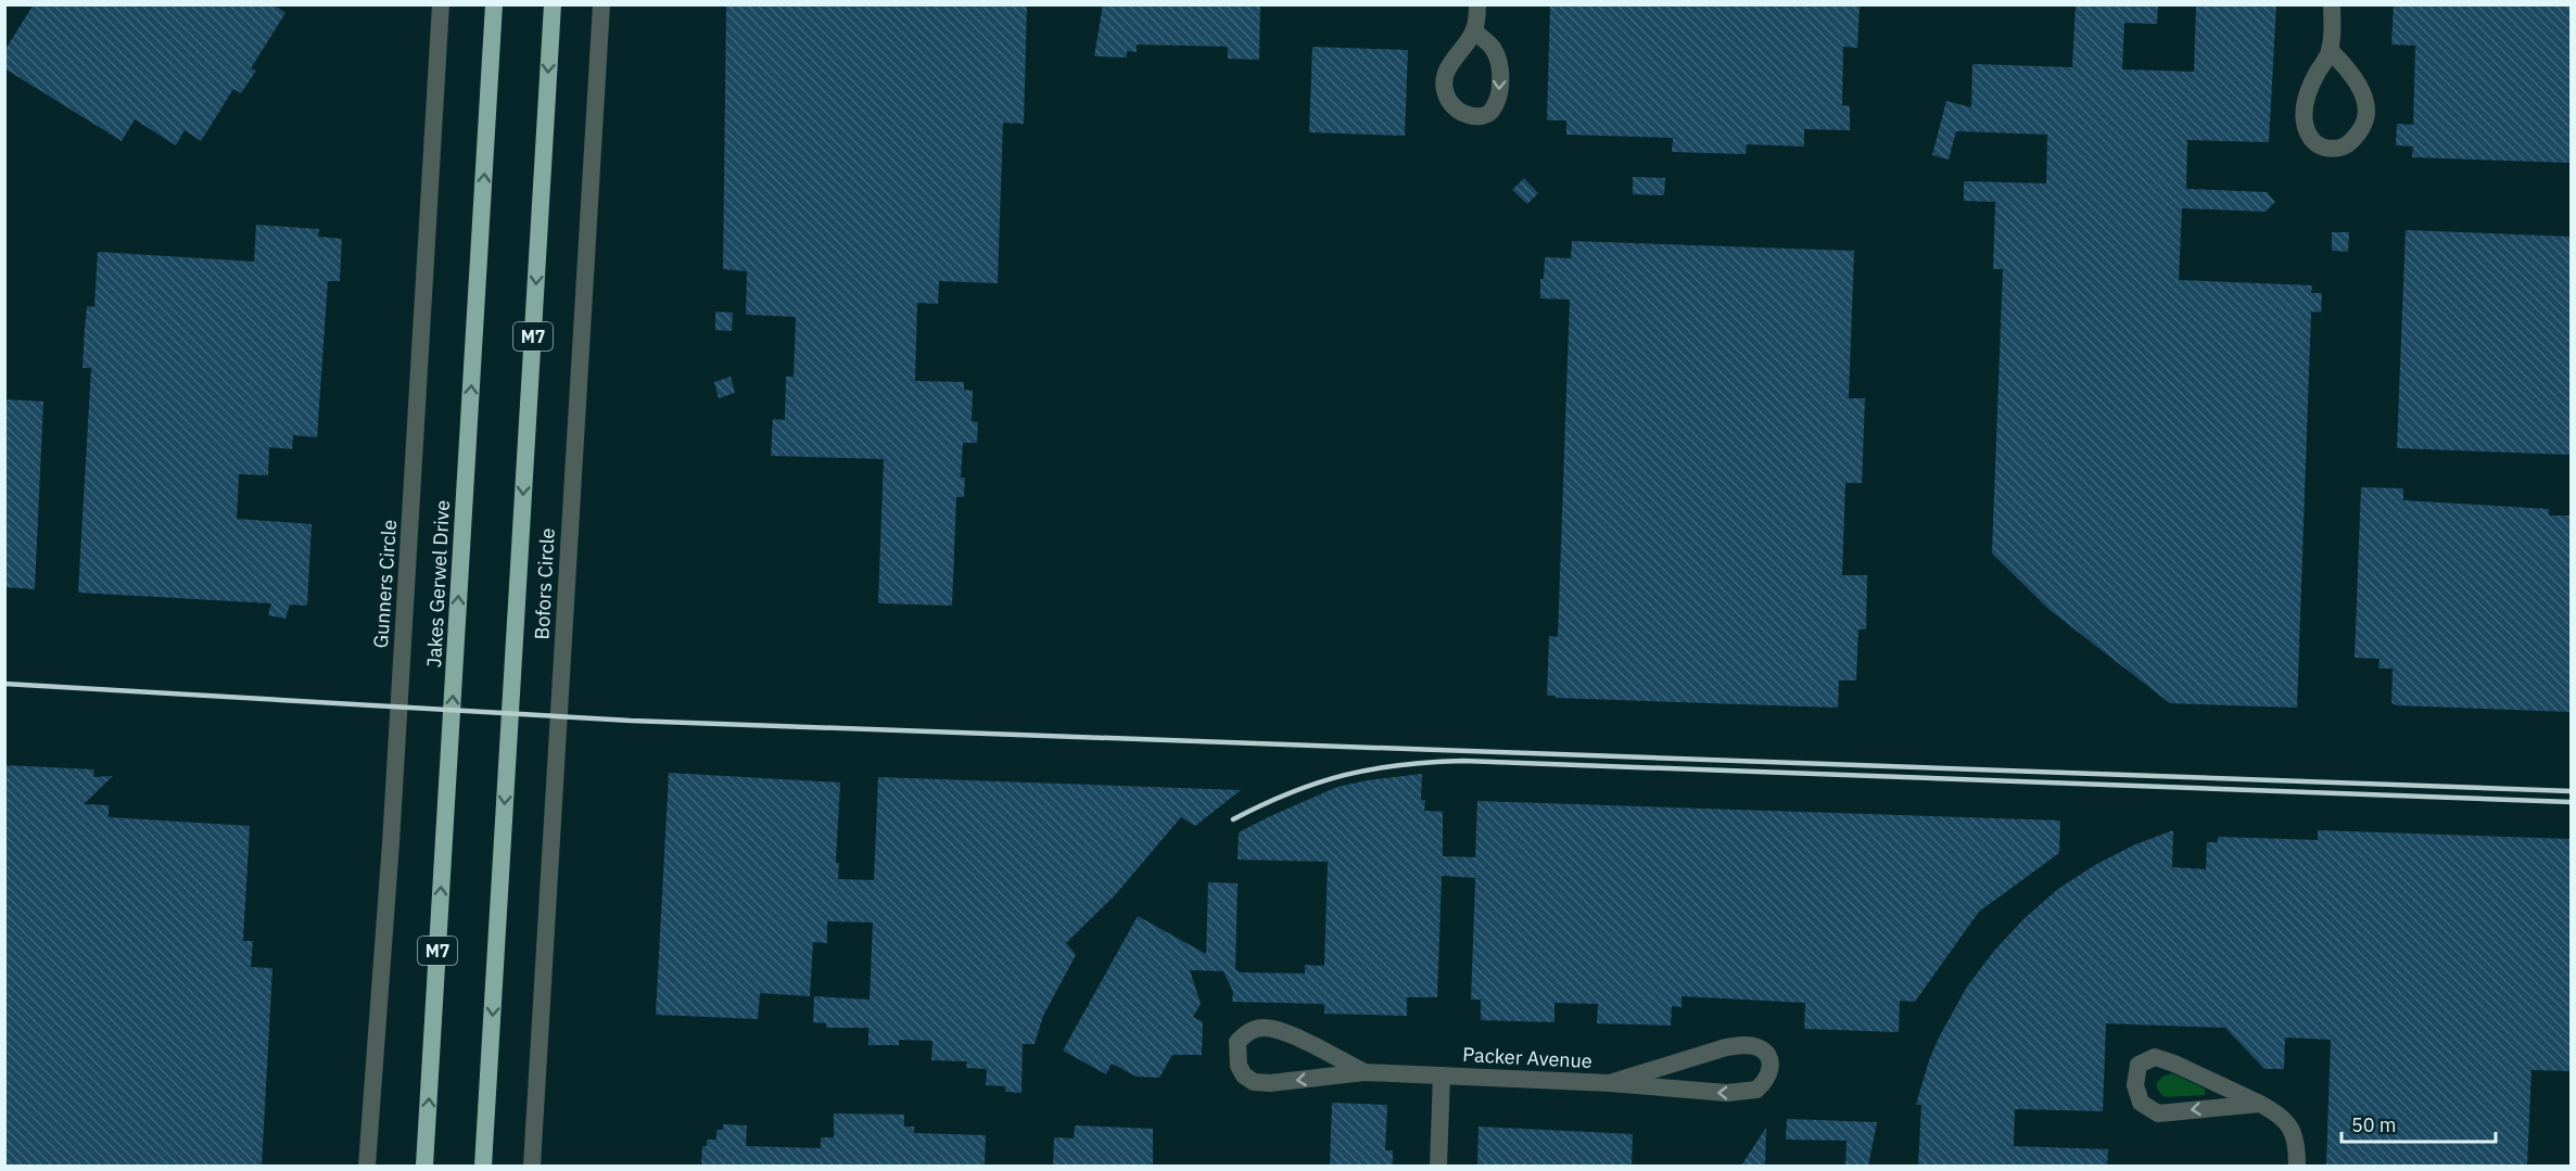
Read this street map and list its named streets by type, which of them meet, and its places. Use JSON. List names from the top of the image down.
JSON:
{
  "streets": {
    "highway": ["M7", "Jakes Gerwel Drive"],
    "street": ["Gunners Circle", "Bofors Circle", "Packer Avenue"]
  },
  "scale_bar": "50 m"
}
